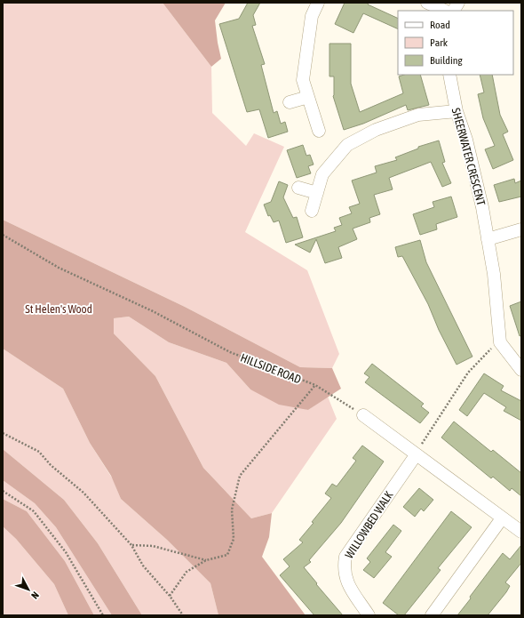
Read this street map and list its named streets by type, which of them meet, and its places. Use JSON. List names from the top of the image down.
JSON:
{
  "streets": {
    "street": ["SHEERWATER CRESCENT", "WILLOWBED WALK"],
    "path": ["HILLSIDE ROAD"]
  },
  "parks": ["St Helen's Wood"],
  "legend": ["Road", "Park", "Building"],
  "north": "bottom right"
}
